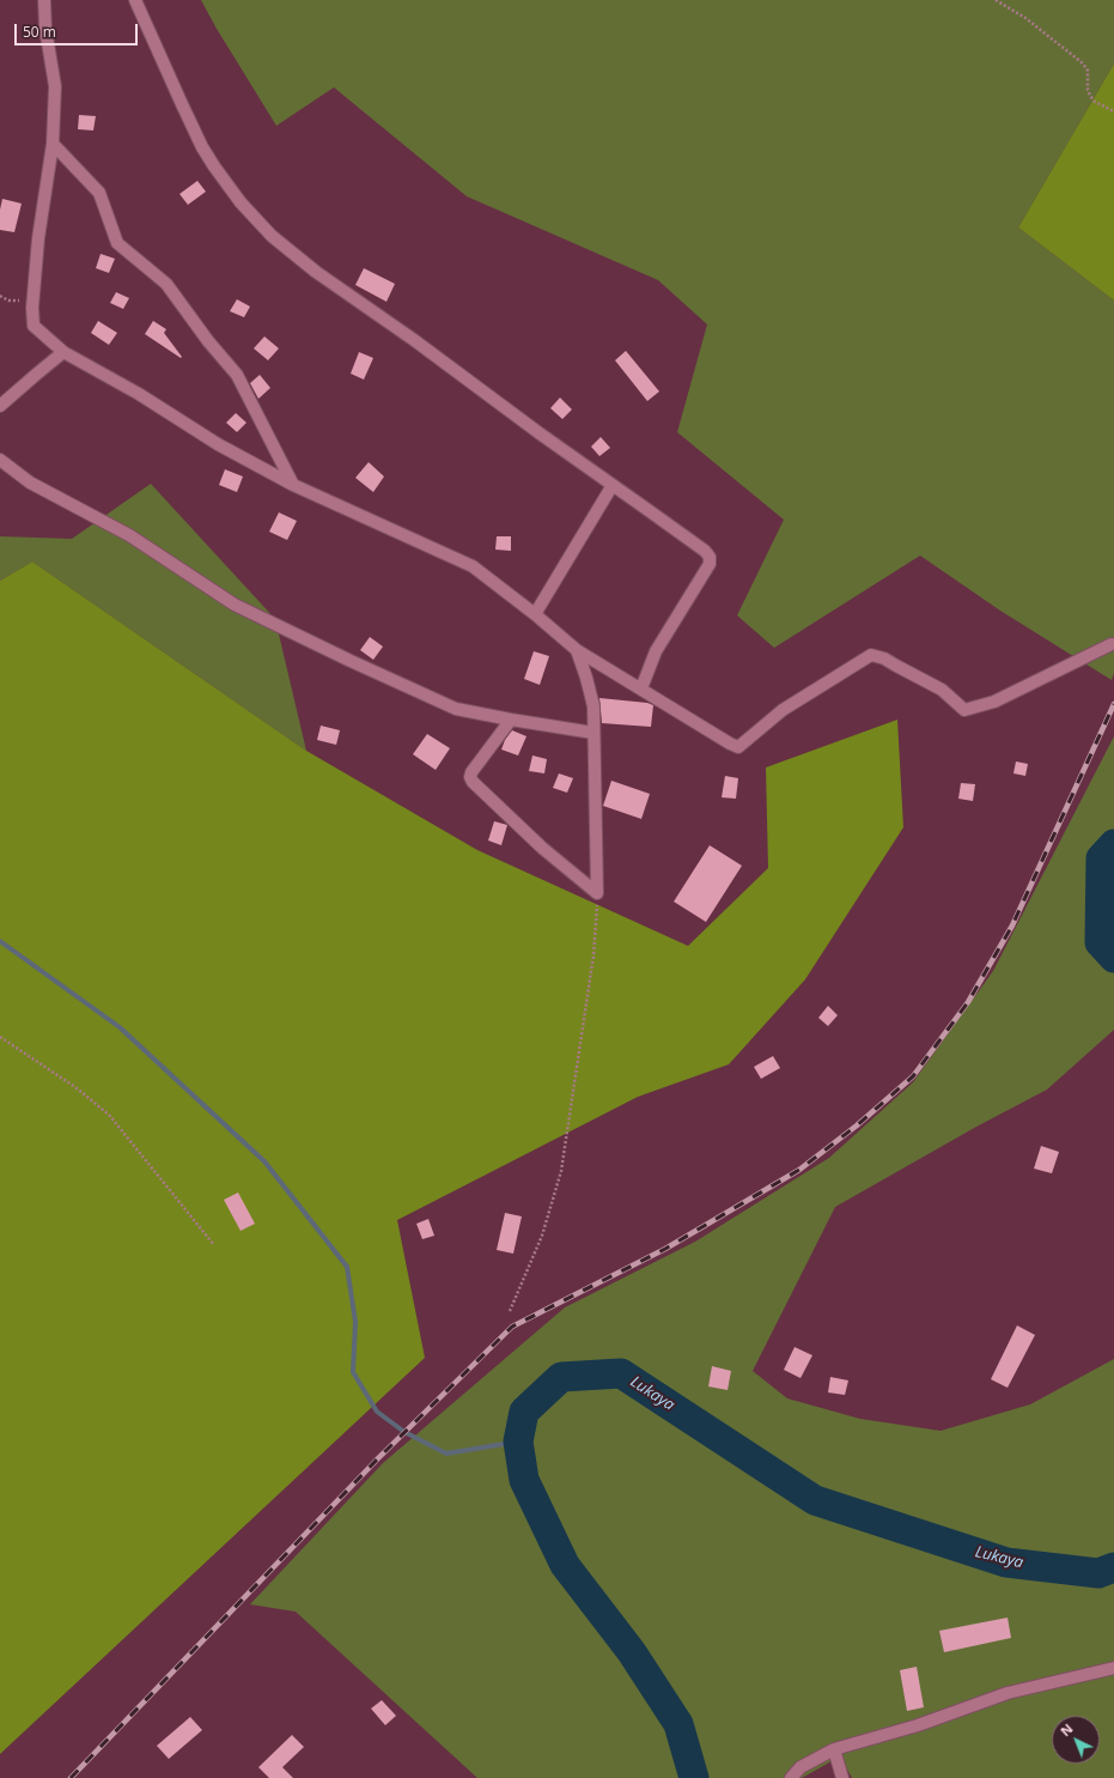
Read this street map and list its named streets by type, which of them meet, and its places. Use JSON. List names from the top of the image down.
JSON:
{
  "water": ["Lukaya"],
  "scale_bar": "50 m",
  "north": "top left"
}
